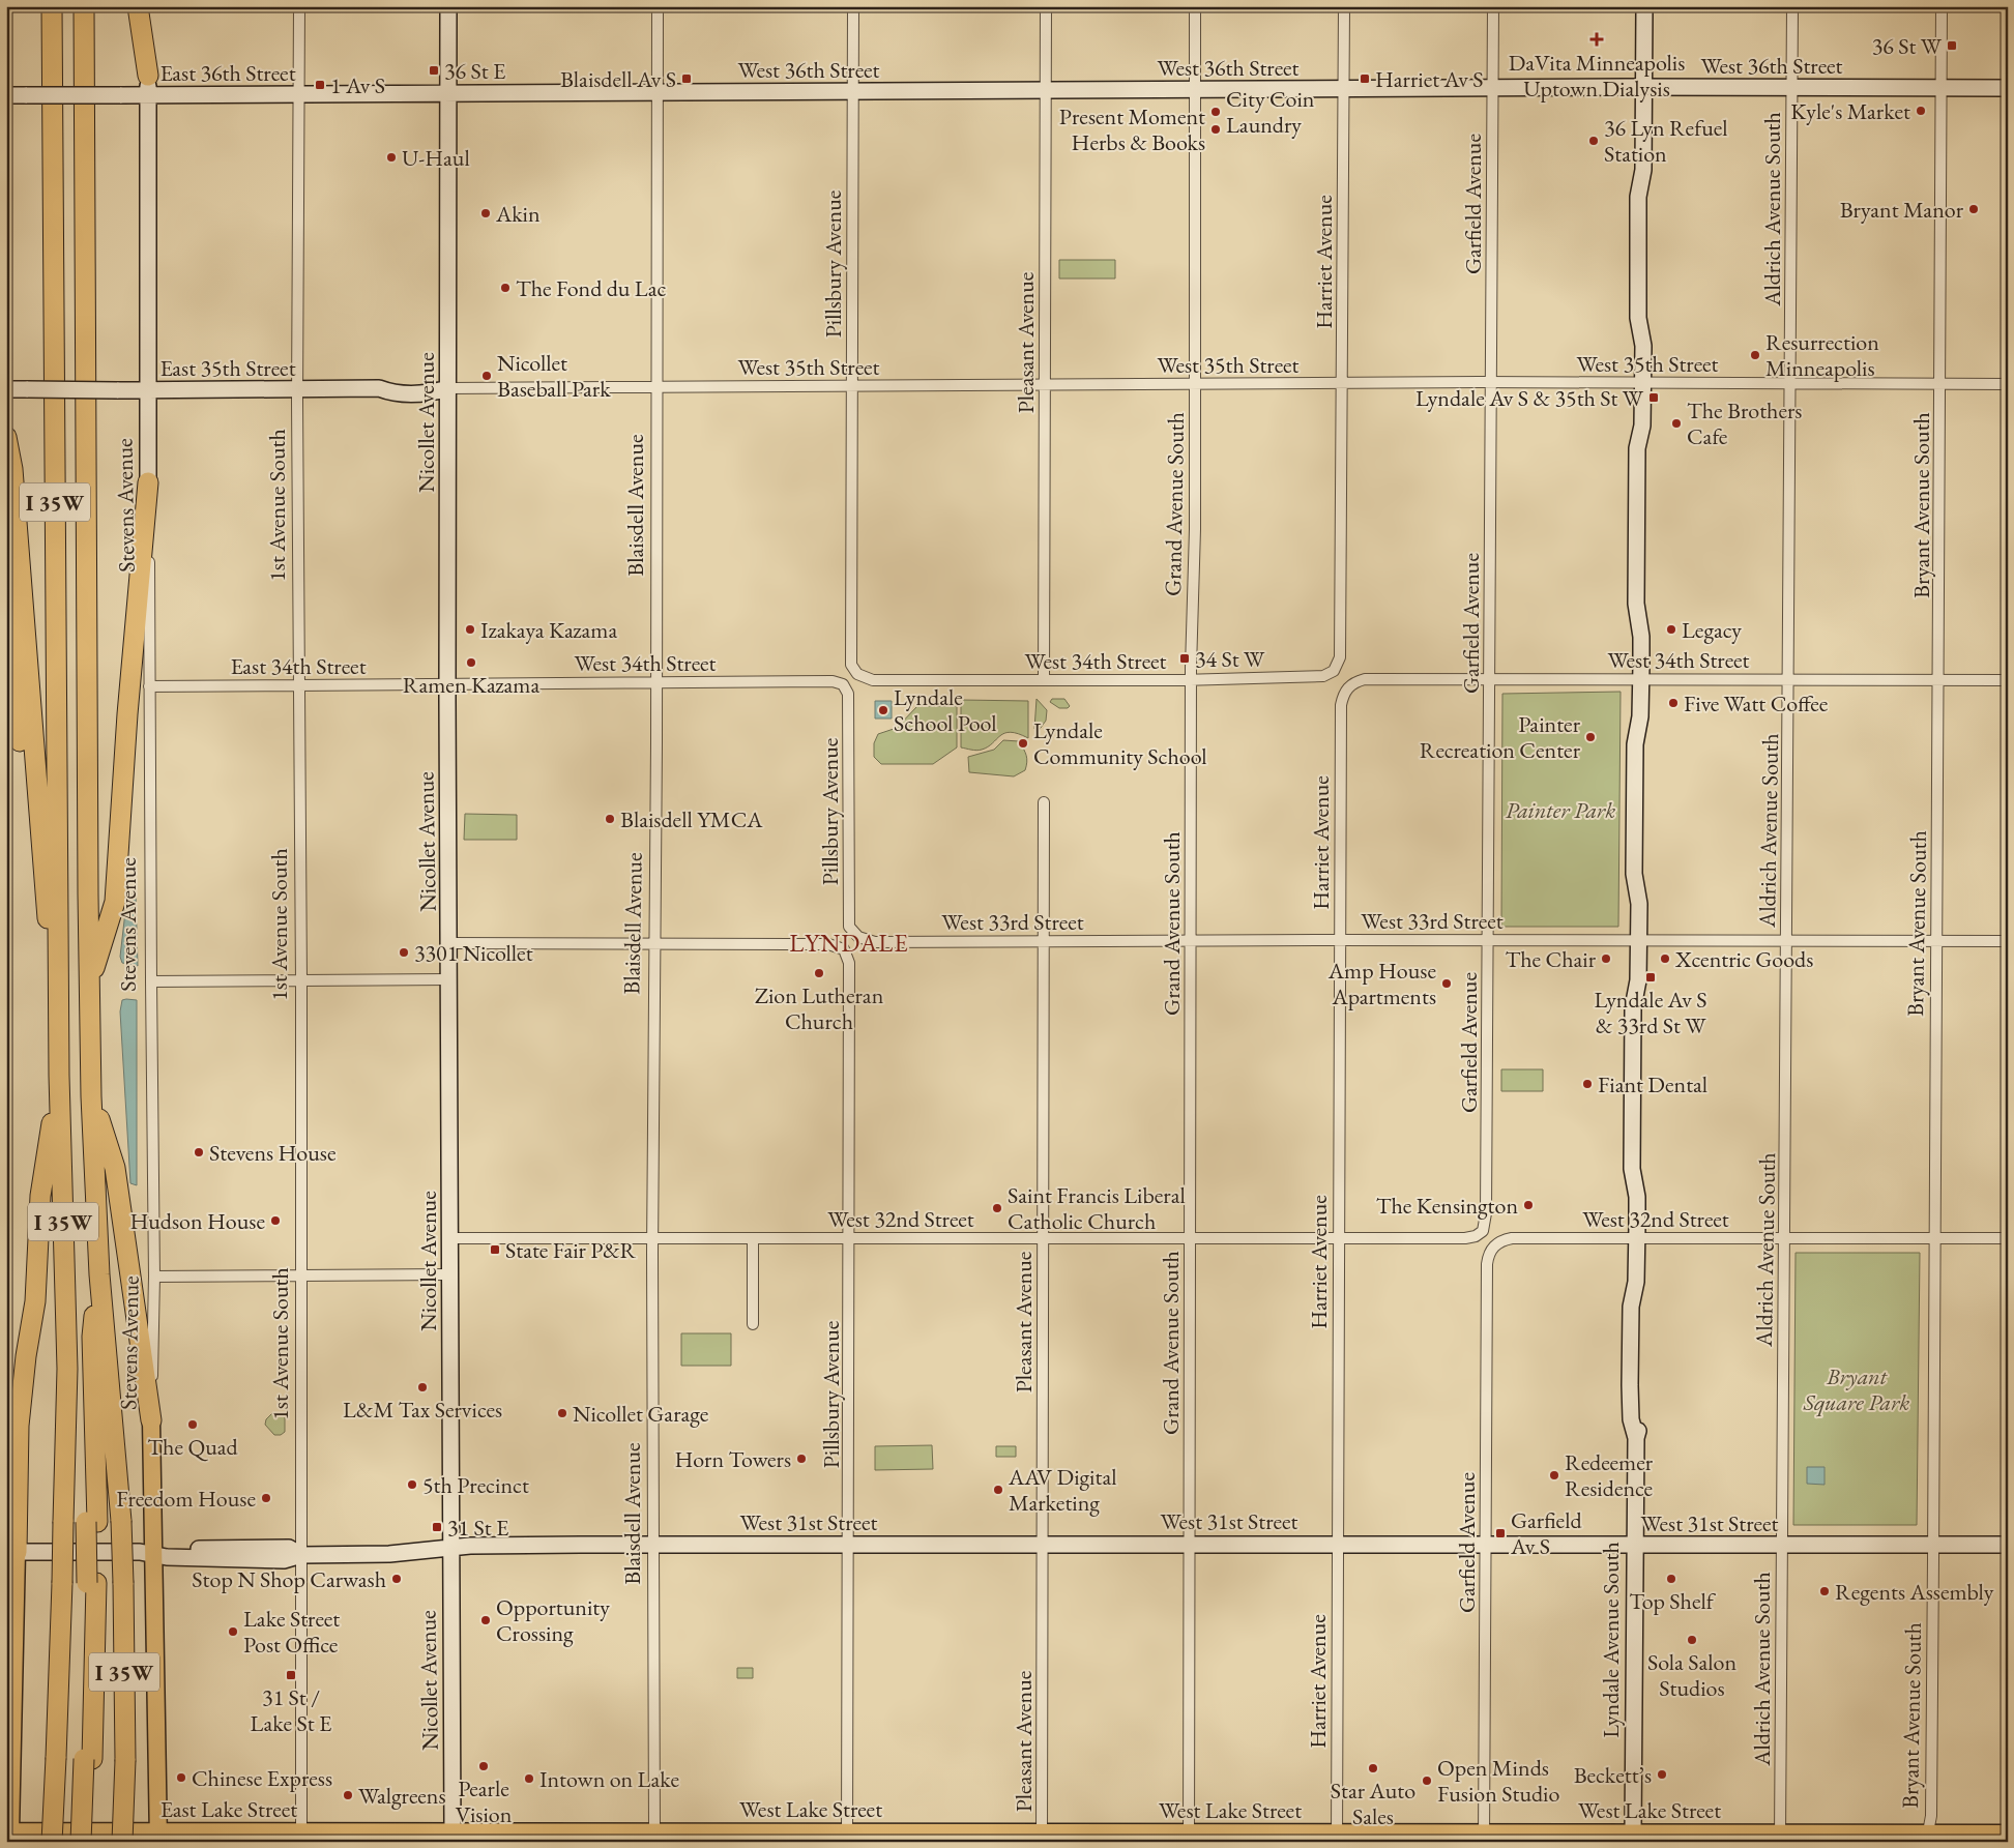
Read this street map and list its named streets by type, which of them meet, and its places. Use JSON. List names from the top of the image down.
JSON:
{
  "streets": {
    "highway": ["I 35W"],
    "main road": ["Stevens Avenue", "East Lake Street", "West Lake Street"],
    "street": [
      "West 36th Street",
      "East 36th Street",
      "Garfield Avenue",
      "Aldrich Avenue South",
      "Harriet Avenue",
      "Pillsbury Avenue",
      "Pleasant Avenue",
      "West 35th Street",
      "East 35th Street",
      "Nicollet Avenue",
      "Grand Avenue South",
      "1st Avenue South",
      "Blaisdell Avenue",
      "Bryant Avenue South",
      "West 34th Street",
      "East 34th Street",
      "West 33rd Street",
      "West 32nd Street",
      "West 31st Street",
      "Lyndale Avenue South"
    ]
  },
  "crossings": [
    ["West 36th Street", "East 36th Street"],
    ["West 36th Street", "Garfield Avenue"],
    ["West 36th Street", "Aldrich Avenue South"],
    ["West 36th Street", "Harriet Avenue"],
    ["West 36th Street", "Pillsbury Avenue"],
    ["West 36th Street", "Pleasant Avenue"],
    ["West 36th Street", "Nicollet Avenue"],
    ["West 36th Street", "Grand Avenue South"],
    ["West 36th Street", "Blaisdell Avenue"],
    ["West 36th Street", "Bryant Avenue South"],
    ["West 36th Street", "Lyndale Avenue South"],
    ["East 36th Street", "Nicollet Avenue"],
    ["East 36th Street", "Stevens Avenue"],
    ["East 36th Street", "1st Avenue South"],
    ["Garfield Avenue", "West 35th Street"],
    ["Garfield Avenue", "West 34th Street"],
    ["Garfield Avenue", "West 33rd Street"],
    ["Garfield Avenue", "West 32nd Street"],
    ["Garfield Avenue", "West 31st Street"],
    ["Garfield Avenue", "West Lake Street"],
    ["Aldrich Avenue South", "West 35th Street"],
    ["Aldrich Avenue South", "West 34th Street"],
    ["Aldrich Avenue South", "West 33rd Street"],
    ["Aldrich Avenue South", "West 32nd Street"],
    ["Aldrich Avenue South", "West 31st Street"],
    ["Aldrich Avenue South", "West Lake Street"],
    ["Harriet Avenue", "West 35th Street"],
    ["Harriet Avenue", "West 34th Street"],
    ["Harriet Avenue", "West 33rd Street"],
    ["Harriet Avenue", "West 32nd Street"],
    ["Harriet Avenue", "West 31st Street"],
    ["Harriet Avenue", "West Lake Street"],
    ["Pillsbury Avenue", "West 35th Street"],
    ["Pillsbury Avenue", "Blaisdell Avenue"],
    ["Pillsbury Avenue", "West 34th Street"],
    ["Pillsbury Avenue", "West 33rd Street"],
    ["Pillsbury Avenue", "West 32nd Street"],
    ["Pillsbury Avenue", "West 31st Street"],
    ["Pillsbury Avenue", "West Lake Street"],
    ["Pleasant Avenue", "West 35th Street"],
    ["Pleasant Avenue", "West 34th Street"],
    ["Pleasant Avenue", "West 33rd Street"],
    ["Pleasant Avenue", "West 32nd Street"],
    ["Pleasant Avenue", "West 31st Street"],
    ["Pleasant Avenue", "West Lake Street"],
    ["West 35th Street", "East 35th Street"],
    ["West 35th Street", "Nicollet Avenue"],
    ["West 35th Street", "Grand Avenue South"],
    ["West 35th Street", "Blaisdell Avenue"],
    ["West 35th Street", "Bryant Avenue South"],
    ["West 35th Street", "Lyndale Avenue South"],
    ["East 35th Street", "Nicollet Avenue"],
    ["East 35th Street", "Stevens Avenue"],
    ["East 35th Street", "1st Avenue South"],
    ["Nicollet Avenue", "West 34th Street"],
    ["Nicollet Avenue", "East 34th Street"],
    ["Nicollet Avenue", "West 32nd Street"],
    ["Nicollet Avenue", "West 31st Street"],
    ["Nicollet Avenue", "East Lake Street"],
    ["Nicollet Avenue", "West Lake Street"],
    ["Grand Avenue South", "West 34th Street"],
    ["Grand Avenue South", "West 33rd Street"],
    ["Grand Avenue South", "West 32nd Street"],
    ["Grand Avenue South", "West 31st Street"],
    ["Grand Avenue South", "West Lake Street"],
    ["Stevens Avenue", "East 34th Street"],
    ["Stevens Avenue", "West 31st Street"],
    ["Stevens Avenue", "East Lake Street"],
    ["1st Avenue South", "East 34th Street"],
    ["1st Avenue South", "West 31st Street"],
    ["1st Avenue South", "East Lake Street"],
    ["Blaisdell Avenue", "West 34th Street"],
    ["Blaisdell Avenue", "West 32nd Street"],
    ["Blaisdell Avenue", "West 31st Street"],
    ["Blaisdell Avenue", "West Lake Street"],
    ["Bryant Avenue South", "West 34th Street"],
    ["Bryant Avenue South", "West 33rd Street"],
    ["Bryant Avenue South", "West 32nd Street"],
    ["Bryant Avenue South", "West 31st Street"],
    ["Bryant Avenue South", "West Lake Street"],
    ["West 34th Street", "East 34th Street"],
    ["West 34th Street", "Lyndale Avenue South"],
    ["West 33rd Street", "Lyndale Avenue South"],
    ["West 32nd Street", "Lyndale Avenue South"],
    ["West 31st Street", "Lyndale Avenue South"],
    ["Lyndale Avenue South", "West Lake Street"],
    ["East Lake Street", "West Lake Street"]
  ],
  "districts": ["LYNDALE"],
  "parks": ["Painter Park", "Bryant Square Park"],
  "places": {
    "health": ["DaVita Minneapolis Uptown Dialysis"],
    "transit": [
      "36 St W",
      "36 St E",
      "Blaisdell Av S",
      "Harriet Av S",
      "1 Av S",
      "Lyndale Av S & 35th St W",
      "34 St W",
      "Lyndale Av S & 33rd St W",
      "State Fair P&R",
      "31 St E",
      "Garfield Av S",
      "31 St / Lake St E"
    ],
    "other": [
      "Kyle's Market",
      "City Coin Laundry",
      "Present Moment Herbs & Books",
      "36 Lyn Refuel Station",
      "U-Haul",
      "Bryant Manor",
      "Akin",
      "The Fond du Lac",
      "Resurrection Minneapolis",
      "Nicollet Baseball Park",
      "The Brothers Cafe",
      "Izakaya Kazama",
      "Legacy",
      "Ramen Kazama",
      "Five Watt Coffee",
      "Lyndale School Pool",
      "Painter Recreation Center",
      "Lyndale Community School",
      "Blaisdell YMCA",
      "3301 Nicollet",
      "The Chair",
      "Xcentric Goods",
      "Zion Lutheran Church",
      "Amp House Apartments",
      "Fiant Dental",
      "Stevens House",
      "The Kensington",
      "Saint Francis Liberal Catholic Church",
      "Hudson House",
      "L&M Tax Services",
      "Nicollet Garage",
      "The Quad",
      "Horn Towers",
      "Redeemer Residence",
      "5th Precinct",
      "AAV Digital Marketing",
      "Freedom House",
      "Stop N Shop Carwash",
      "Top Shelf",
      "Regents Assembly",
      "Opportunity Crossing",
      "Lake Street Post Office",
      "Sola Salon Studios",
      "Pearle Vision",
      "Star Auto Sales",
      "Beckett’s",
      "Chinese Express",
      "Intown on Lake",
      "Open Minds Fusion Studio",
      "Walgreens"
    ]
  }
}
